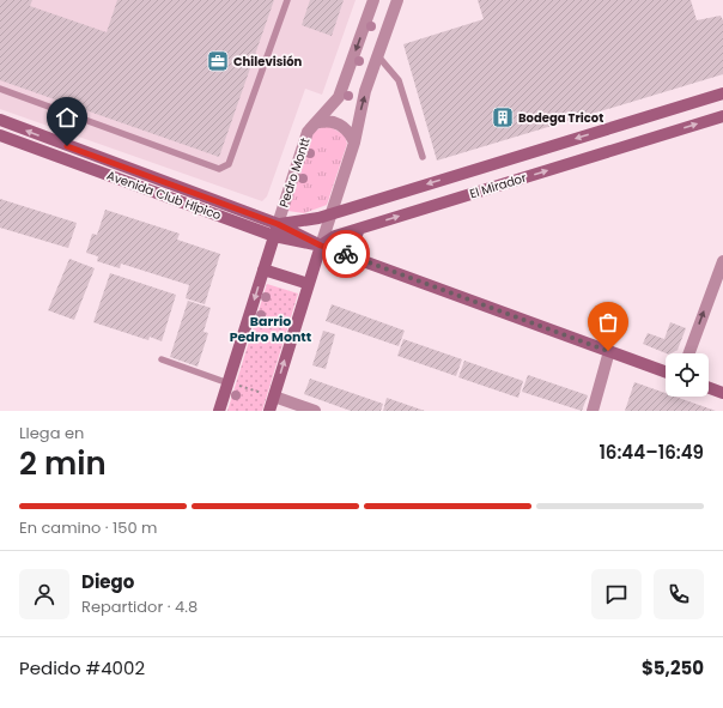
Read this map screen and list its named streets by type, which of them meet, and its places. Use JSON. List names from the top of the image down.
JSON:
{
  "streets": {
    "main road": ["Pedro Montt", "El Mirador", "Avenida Club Hípico"]
  },
  "crossings": [
    ["Pedro Montt", "El Mirador"],
    ["Pedro Montt", "Avenida Club Hípico"],
    ["El Mirador", "Avenida Club Hípico"]
  ],
  "districts": ["Barrio Pedro Montt"],
  "places": {
    "office": ["Chilevisión"],
    "building": ["Bodega Tricot"]
  },
  "page": {
    "heading": ["2 min", "Llega en", "16:44–16:49"],
    "panel": [
      "Diego",
      "Repartidor · 4.8",
      "Pedido #4002",
      "$5,250"
    ],
    "bar": "En camino · 150 m"
  }
}
